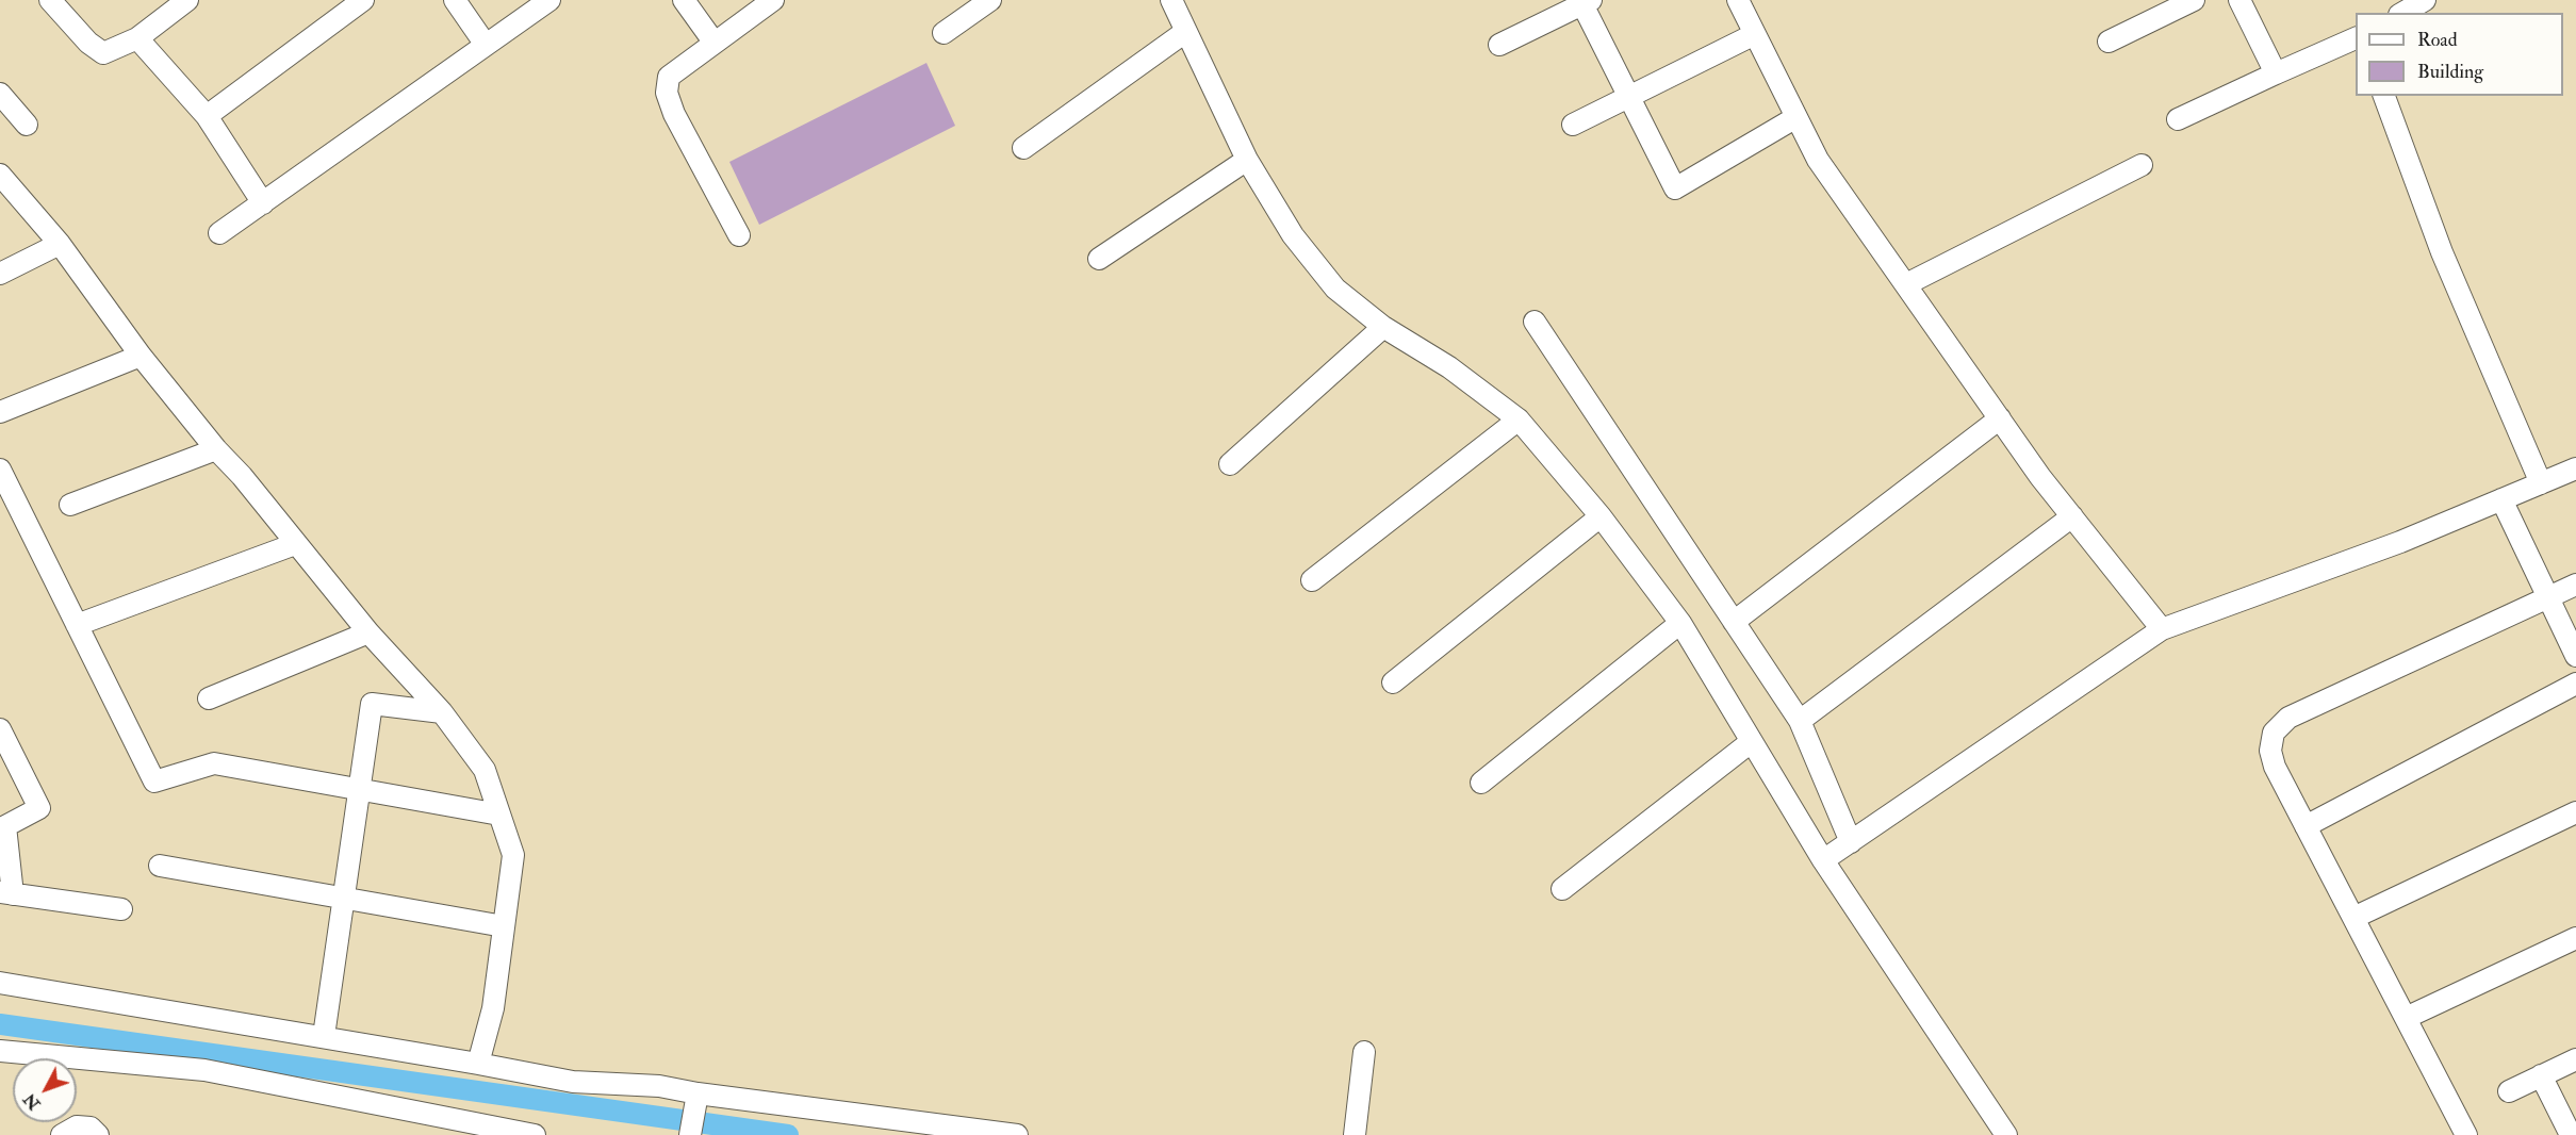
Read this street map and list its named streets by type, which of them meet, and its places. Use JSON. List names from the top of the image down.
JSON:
{
  "legend": ["Road", "Building"],
  "north": "bottom left"
}
